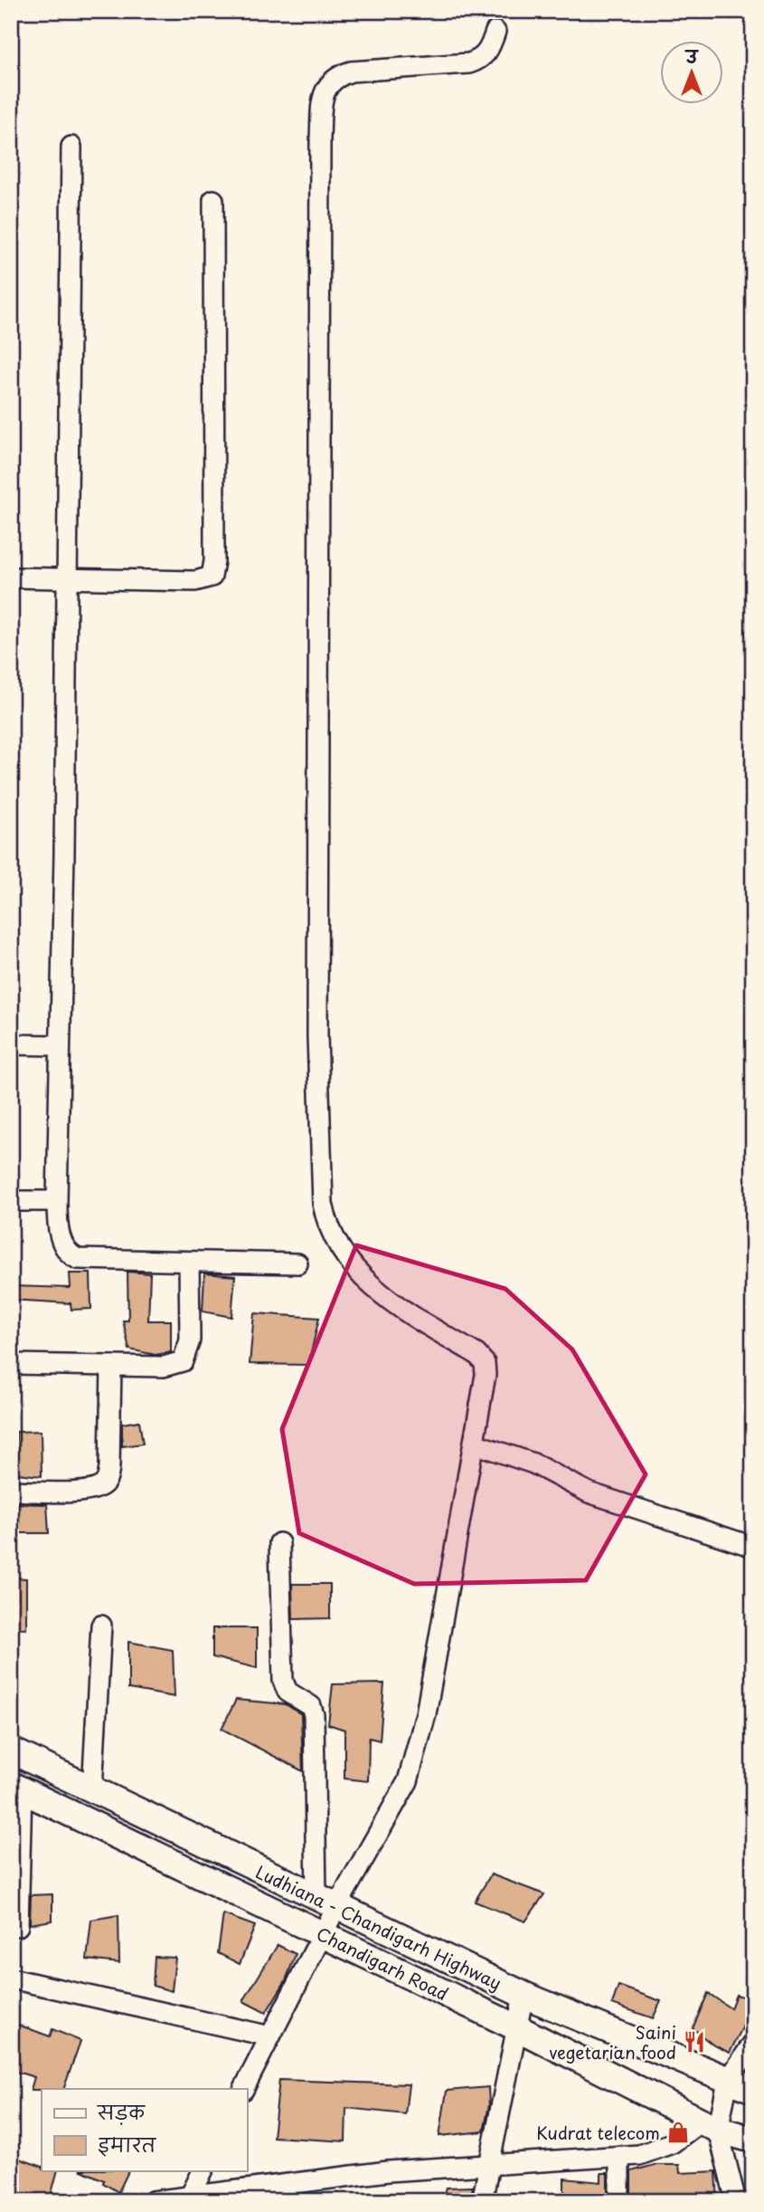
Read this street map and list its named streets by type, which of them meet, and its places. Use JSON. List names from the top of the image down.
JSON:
{
  "streets": {
    "main road": ["Ludhiana - Chandigarh Highway", "Chandigarh Road"]
  },
  "places": {
    "restaurant": ["Saini vegetarian food"],
    "shop": ["Kudrat telecom"]
  },
  "legend": ["सड़क", "इमारत"],
  "north": "top"
}
